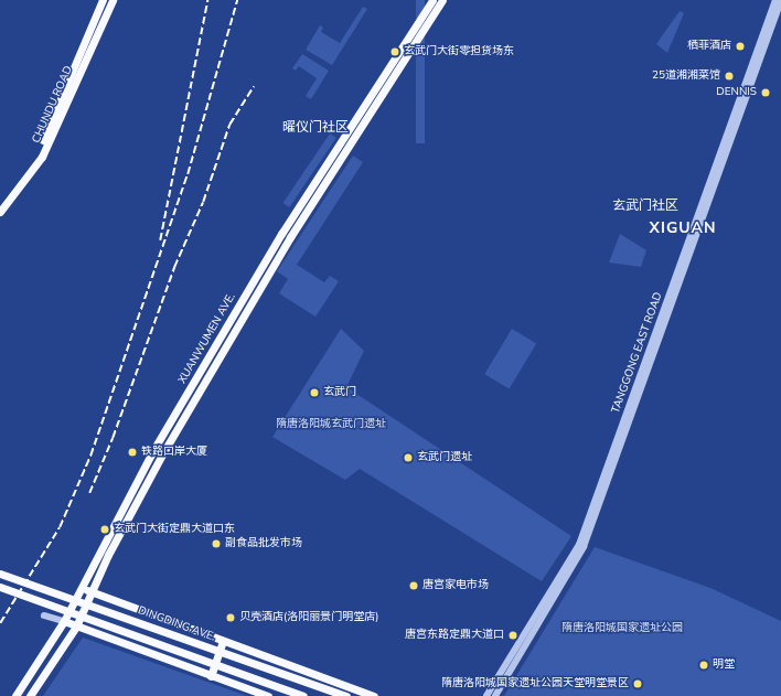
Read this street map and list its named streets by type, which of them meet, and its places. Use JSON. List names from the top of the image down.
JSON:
{
  "streets": {
    "main road": ["CHUNDU ROAD", "XUANWUMEN AVE.", "DINGDING AVE."],
    "street": ["TANGGONG EAST ROAD"]
  },
  "districts": ["曜仪门社区", "玄武门社区", "XIGUAN"],
  "parks": ["隋唐洛阳城玄武门遗址", "隋唐洛阳城国家遗址公园"],
  "places": [
    "栖菲酒店",
    "玄武门大街零担货场东",
    "25道湘湘菜馆",
    "DENNIS",
    "玄武门",
    "铁路口岸大厦",
    "玄武门遗址",
    "玄武门大街定鼎大道口东",
    "副食品批发市场",
    "唐宫家电市场",
    "贝壳酒店(洛阳丽景门明堂店)",
    "唐宫东路定鼎大道口",
    "明堂",
    "隋唐洛阳城国家遗址公园天堂明堂景区"
  ]
}
